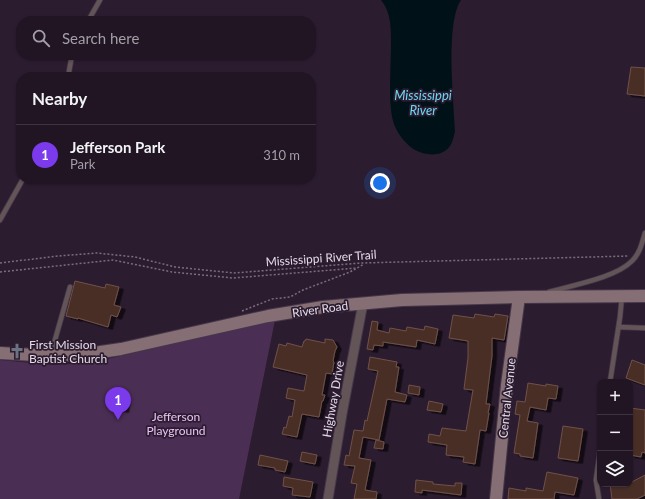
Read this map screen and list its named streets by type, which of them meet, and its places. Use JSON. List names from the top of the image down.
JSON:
{
  "streets": {
    "main road": ["River Road", "Central Avenue"],
    "street": ["Highway Drive"],
    "path": ["Mississippi River Trail"]
  },
  "crossings": [
    ["River Road", "Central Avenue"],
    ["River Road", "Highway Drive"]
  ],
  "water": ["Mississippi River"],
  "parks": ["Jefferson Playground"],
  "places": {
    "church": ["First Mission Baptist Church"]
  },
  "page": {
    "search": "Search here",
    "heading": "Nearby",
    "list": [
      {
        "mark": "1",
        "name": "Jefferson Park",
        "note": "Park",
        "value": "310 m"
      }
    ],
    "map_buttons": ["+", "−"],
    "pins": "1"
  }
}
